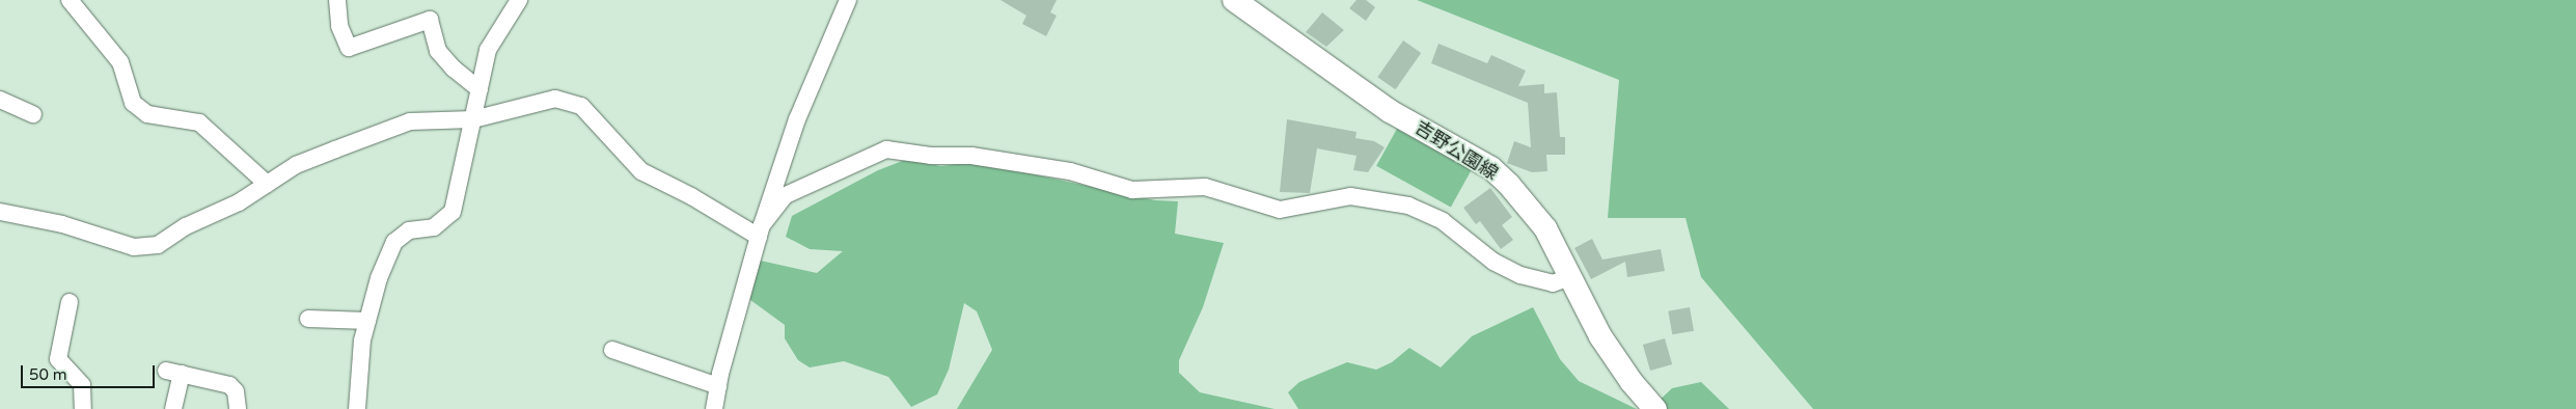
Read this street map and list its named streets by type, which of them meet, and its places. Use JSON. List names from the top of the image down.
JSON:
{
  "streets": {
    "main road": ["吉野公園線"]
  },
  "scale_bar": "50 m"
}
